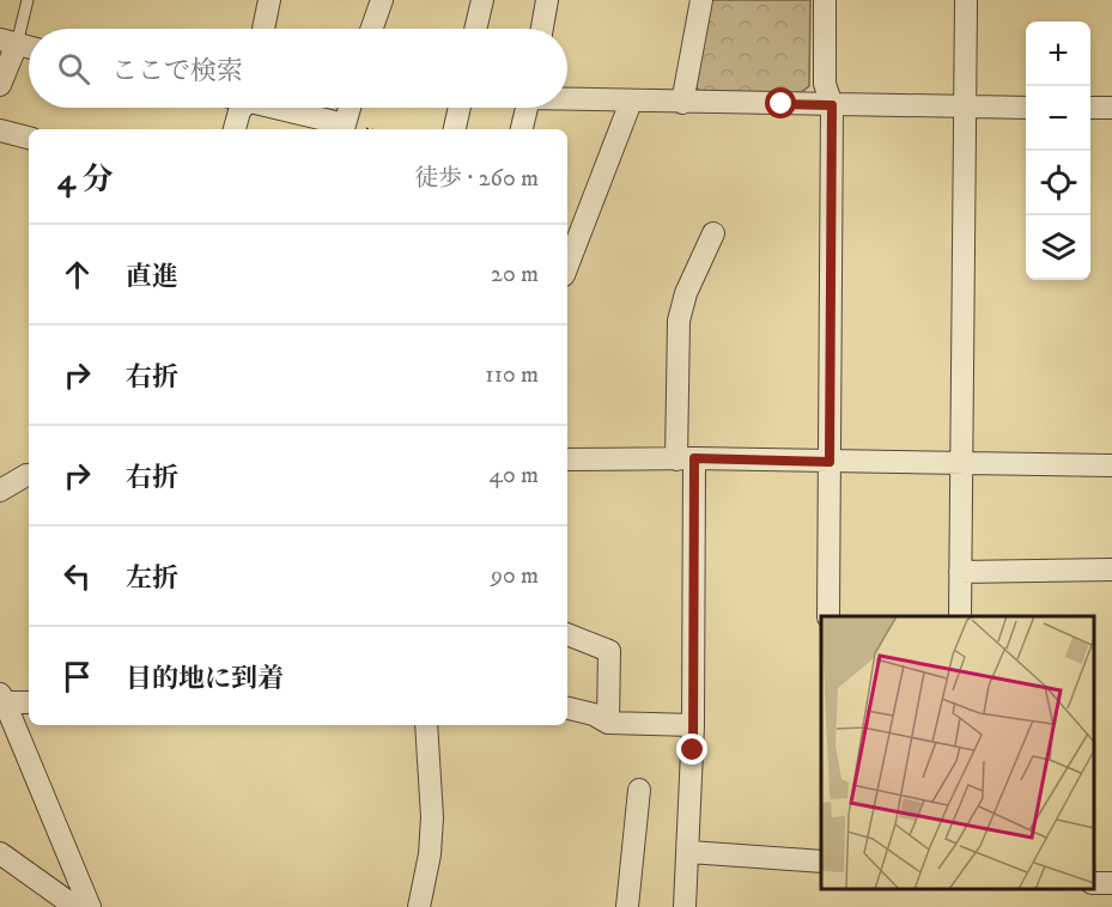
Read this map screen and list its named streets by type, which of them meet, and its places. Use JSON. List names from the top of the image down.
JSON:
{
  "page": {
    "map_buttons": ["+", "−"],
    "search": "ここで検索",
    "heading": ["4 分", "徒歩 · 260 m"],
    "list": [
      ["直進", "20 m"],
      ["右折", "110 m"],
      ["右折", "40 m"],
      ["左折", "90 m"],
      "目的地に到着"
    ]
  }
}
